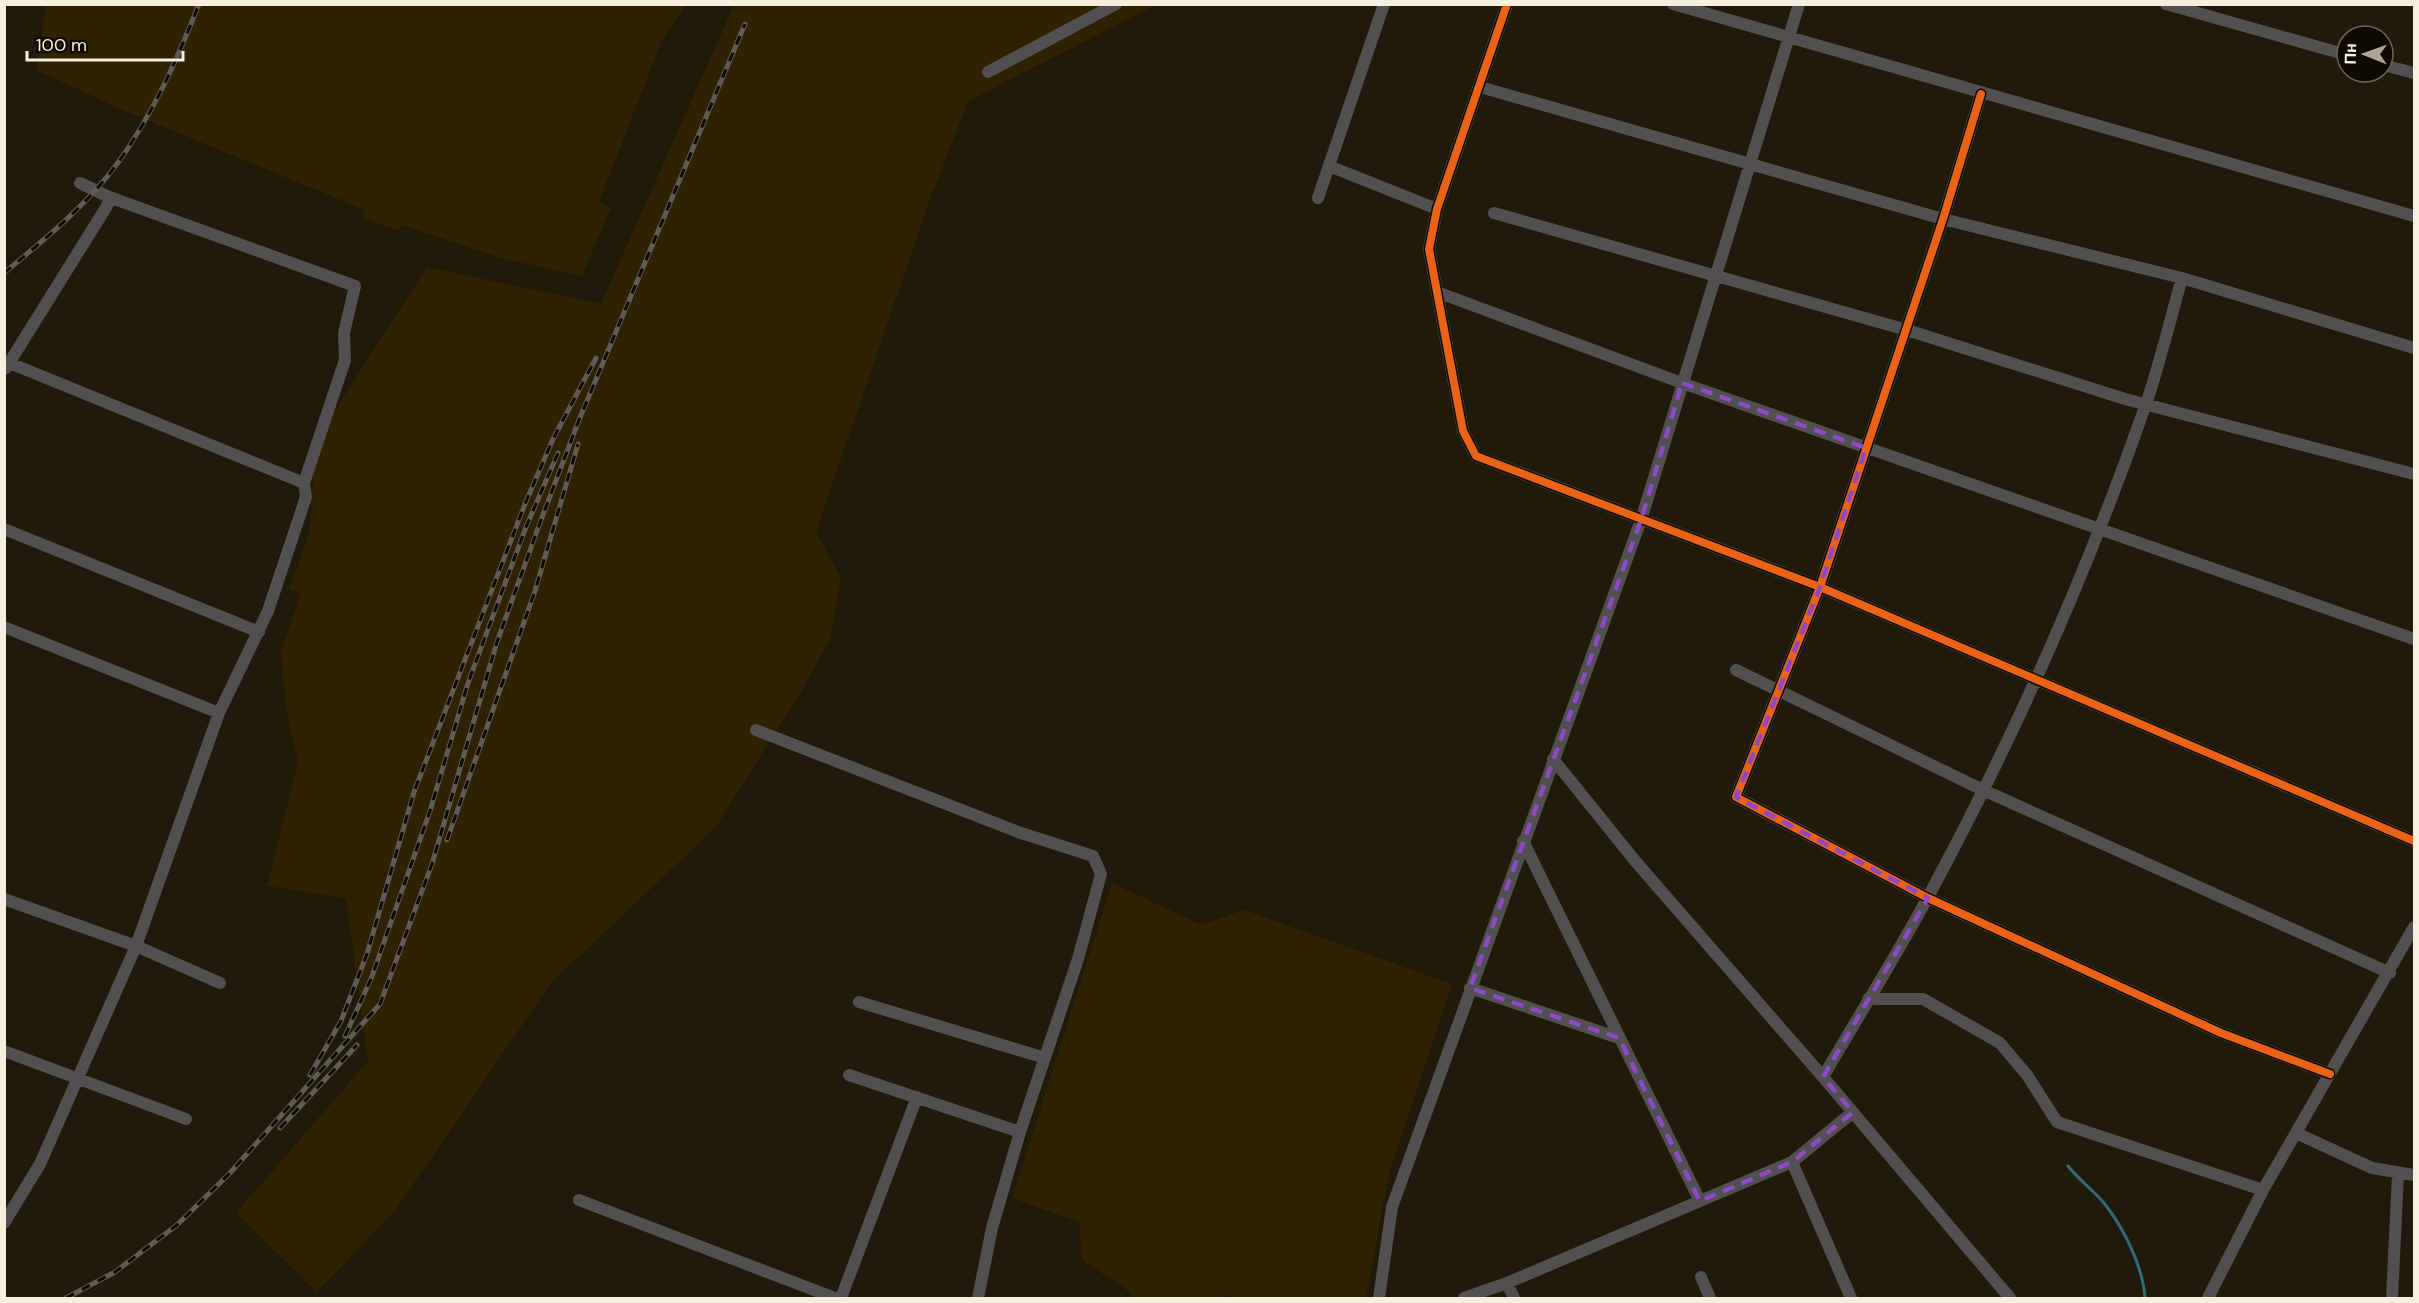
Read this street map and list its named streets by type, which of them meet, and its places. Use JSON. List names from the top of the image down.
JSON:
{
  "scale_bar": "100 m",
  "north": "left"
}
